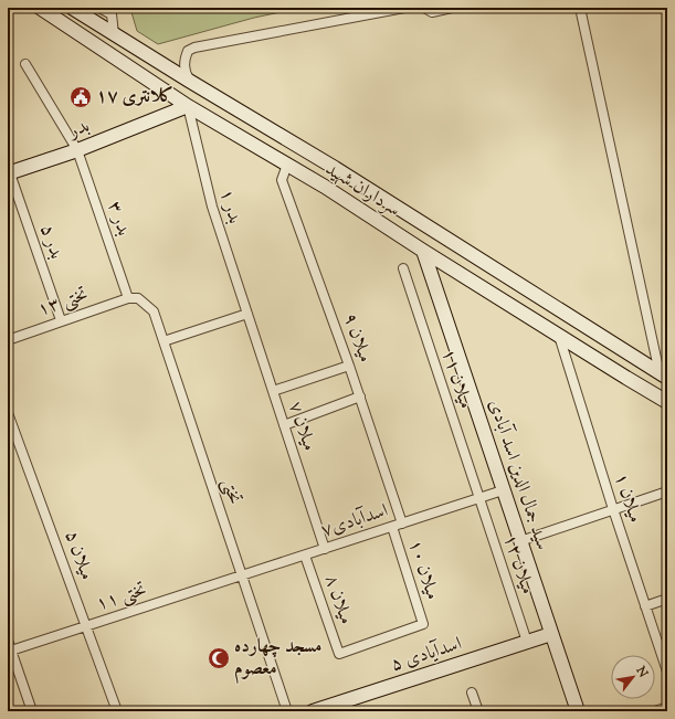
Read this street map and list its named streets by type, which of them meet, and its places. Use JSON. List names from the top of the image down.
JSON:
{
  "streets": {
    "street": [
      "بدر",
      "سرداران شهید",
      "بدر ۱",
      "بدر ۳",
      "بدر ۵",
      "تختی ۱۳",
      "میلان ۹",
      "میلان ۱۱",
      "میلان ۷",
      "سید جمال الدین اسد آبادی",
      "تختی",
      "میلان ۱",
      "اسدآبادی۷",
      "میلان ۵",
      "میلان ۱۲",
      "میلان ۱۰",
      "تختی ۱۱",
      "میلان ۸",
      "اسدآیادی ۵"
    ]
  },
  "crossings": [
    ["بدر", "سرداران شهید"],
    ["بدر", "بدر ۱"],
    ["بدر", "بدر ۳"],
    ["بدر", "بدر ۵"],
    ["سرداران شهید", "بدر ۱"],
    ["سرداران شهید", "میلان ۹"],
    ["سرداران شهید", "سید جمال الدین اسد آبادی"],
    ["سرداران شهید", "میلان ۱"],
    ["بدر ۱", "میلان ۷"],
    ["بدر ۳", "تختی ۱۳"],
    ["بدر ۳", "تختی"],
    ["بدر ۵", "تختی ۱۳"],
    ["تختی ۱۳", "تختی"],
    ["میلان ۹", "اسدآبادی۷"],
    ["میلان ۱۱", "اسدآبادی۷"],
    ["میلان ۱۱", "میلان ۱۲"],
    ["میلان ۷", "اسدآبادی۷"],
    ["سید جمال الدین اسد آبادی", "اسدآیادی ۵"],
    ["تختی", "اسدآبادی۷"],
    ["تختی", "تختی ۱۱"],
    ["اسدآبادی۷", "میلان ۱۲"],
    ["اسدآبادی۷", "میلان ۱۰"],
    ["اسدآبادی۷", "تختی ۱۱"],
    ["اسدآبادی۷", "میلان ۸"],
    ["میلان ۵", "تختی ۱۱"],
    ["میلان ۱۲", "اسدآیادی ۵"],
    ["میلان ۱۰", "میلان ۸"]
  ],
  "places": {
    "public building": ["کلانتری ۱۷"],
    "mosque": ["مسجد چهارده معصوم"]
  },
  "north": "top right"
}
